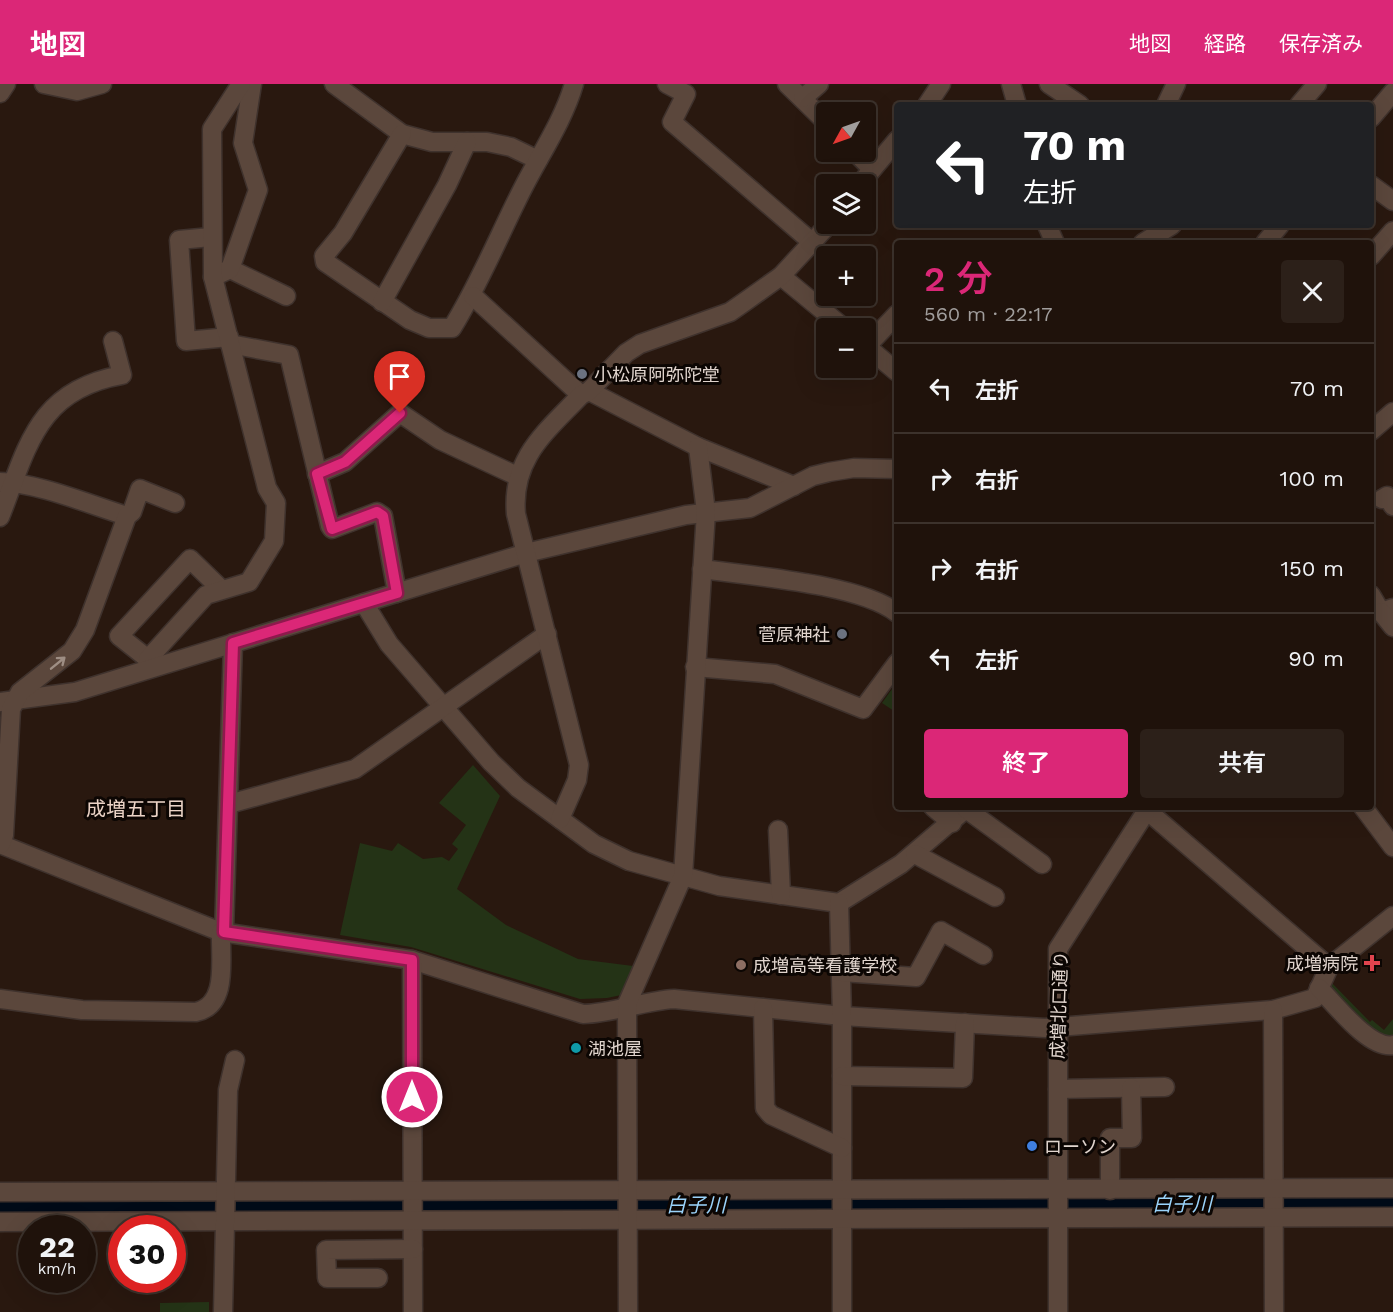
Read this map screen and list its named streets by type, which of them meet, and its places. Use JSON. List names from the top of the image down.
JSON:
{
  "streets": {
    "street": ["成増北口通り"]
  },
  "districts": ["成増五丁目"],
  "water": ["白子川"],
  "places": {
    "other": [
      "小松原阿弥陀堂",
      "菅原神社",
      "成増高等看護学校",
      "湖池屋",
      "ローソン"
    ],
    "health": ["成増病院"]
  },
  "north": "bottom left",
  "page": {
    "header": "地図",
    "nav": ["地図", "経路", "保存済み"],
    "map_buttons": ["+", "−"],
    "turn": ["70 m", "左折"],
    "heading": ["2 分", "560 m · 22:17"],
    "list": [
      {
        "name": "左折",
        "value": "70 m"
      },
      {
        "name": "右折",
        "value": "100 m"
      },
      {
        "name": "右折",
        "value": "150 m"
      },
      {
        "name": "左折",
        "value": "90 m"
      }
    ],
    "buttons": ["終了", "共有"],
    "speed": "22 km/h",
    "limit": "30"
  }
}
